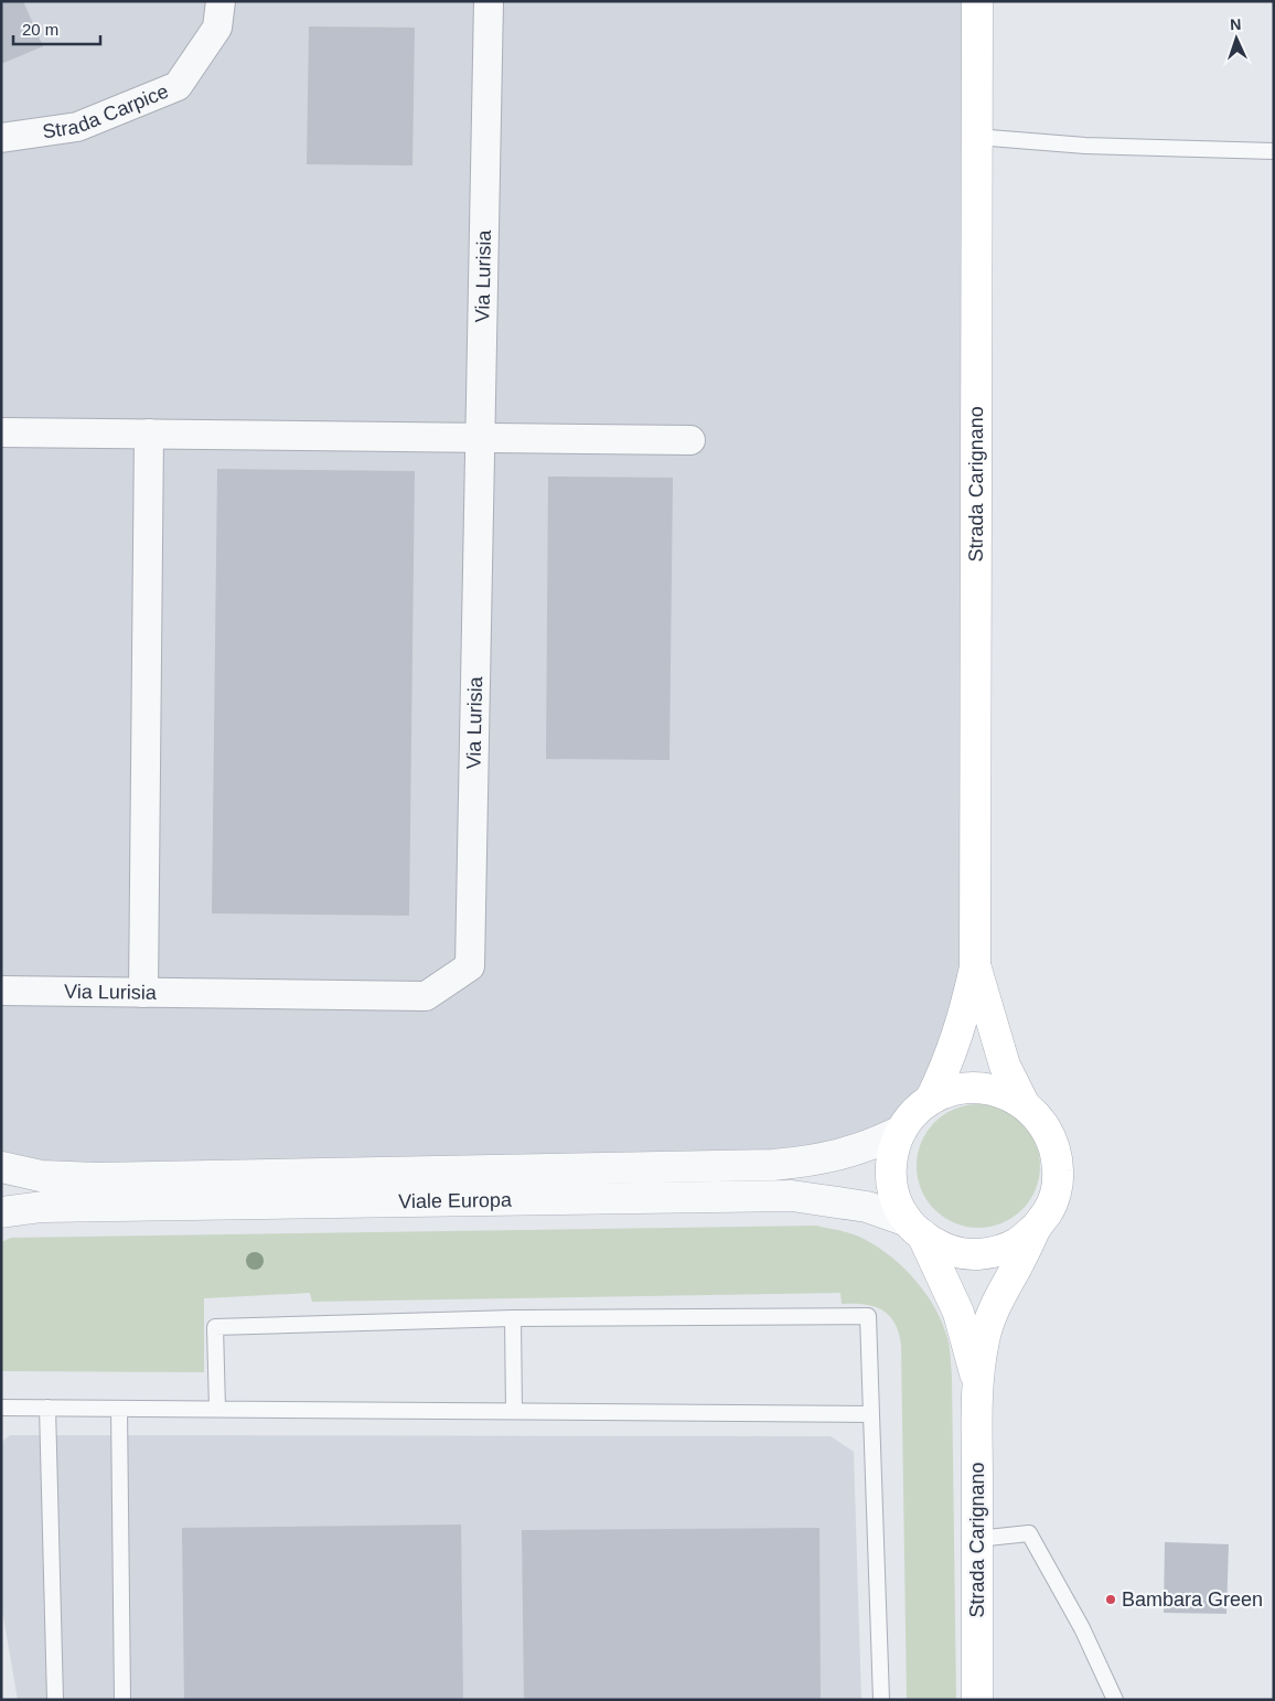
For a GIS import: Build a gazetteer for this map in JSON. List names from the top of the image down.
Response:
{
  "streets": {
    "main road": ["Strada Carignano"],
    "street": ["Strada Carpice", "Via Lurisia", "Viale Europa"]
  },
  "places": ["Bambara Green"],
  "scale_bar": "20 m",
  "north": "top"
}
